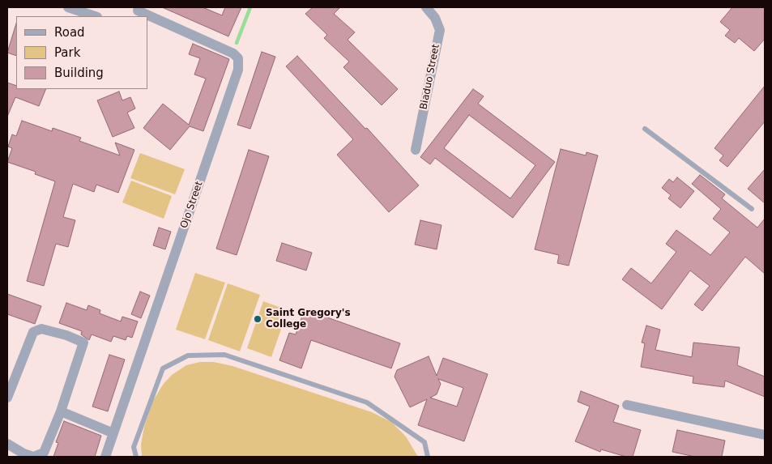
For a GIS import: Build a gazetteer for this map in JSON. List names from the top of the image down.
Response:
{
  "streets": {
    "street": ["Biaduo Street", "Ojo Street"]
  },
  "places": ["Saint Gregory's College"],
  "legend": ["Road", "Park", "Building"]
}
